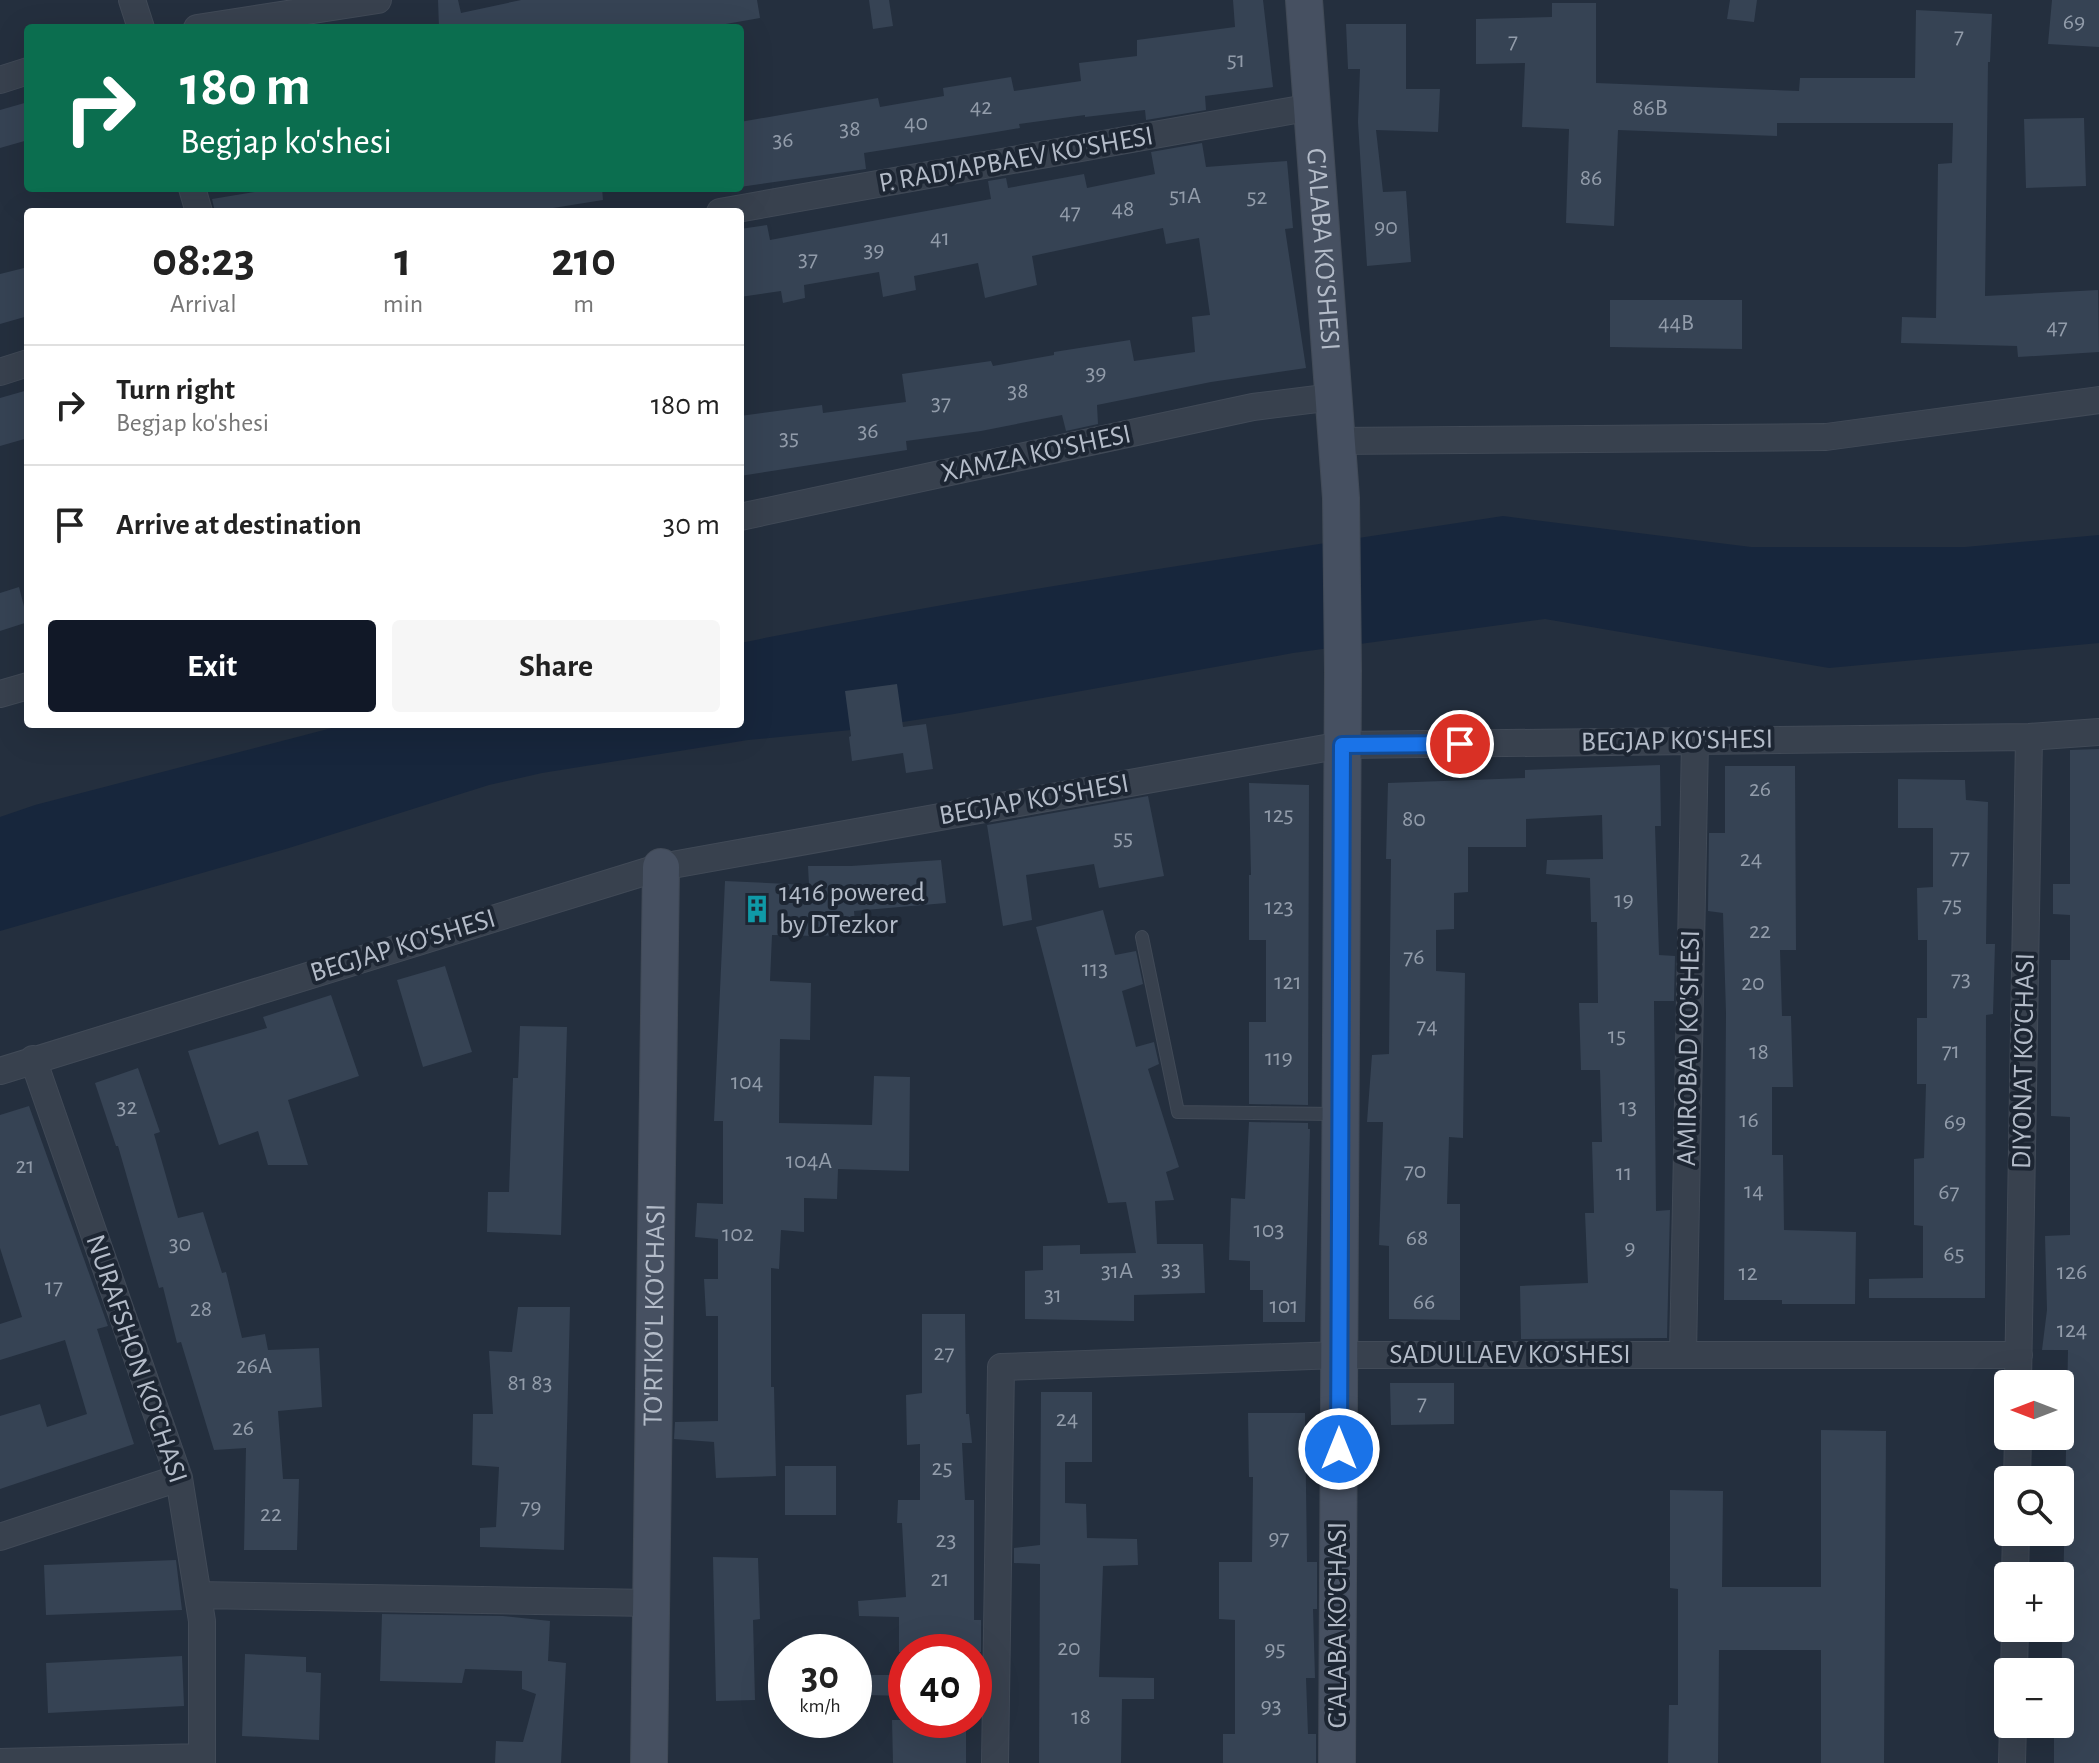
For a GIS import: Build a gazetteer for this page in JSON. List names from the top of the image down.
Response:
{
  "streets": {
    "street": [
      "P. RADJAPBAEV KO'SHESI",
      "G'ALABA KO'SHESI",
      "XAMZA KO'SHESI",
      "BEGJAP KO'SHESI",
      "AMIROBAD KO'SHESI",
      "DIYONAT KO'CHASI",
      "TO'RTKO'L KO'CHASI",
      "SADULLAEV KO'SHESI",
      "NURAFSHON KO'CHASI",
      "G'ALABA KO'CHASI"
    ]
  },
  "crossings": [
    ["P. RADJAPBAEV KO'SHESI", "G'ALABA KO'SHESI"],
    ["G'ALABA KO'SHESI", "XAMZA KO'SHESI"],
    ["G'ALABA KO'SHESI", "G'ALABA KO'CHASI"],
    ["BEGJAP KO'SHESI", "AMIROBAD KO'SHESI"],
    ["BEGJAP KO'SHESI", "DIYONAT KO'CHASI"],
    ["BEGJAP KO'SHESI", "TO'RTKO'L KO'CHASI"],
    ["BEGJAP KO'SHESI", "NURAFSHON KO'CHASI"],
    ["BEGJAP KO'SHESI", "G'ALABA KO'CHASI"],
    ["AMIROBAD KO'SHESI", "SADULLAEV KO'SHESI"],
    ["DIYONAT KO'CHASI", "SADULLAEV KO'SHESI"],
    ["SADULLAEV KO'SHESI", "G'ALABA KO'CHASI"]
  ],
  "places": {
    "building": ["1416 powered by DTezkor"]
  },
  "house_numbers": [
    "69",
    "7",
    "7",
    "51",
    "42",
    "86B",
    "40",
    "38",
    "36",
    "86",
    "51A",
    "52",
    "48",
    "47",
    "90",
    "41",
    "39",
    "37",
    "44B",
    "47",
    "39",
    "38",
    "37",
    "36",
    "35",
    "26",
    "125",
    "80",
    "55",
    "77",
    "24",
    "19",
    "75",
    "123",
    "22",
    "76",
    "113",
    "73",
    "121",
    "20",
    "74",
    "15",
    "71",
    "18",
    "119",
    "104",
    "32",
    "13",
    "16",
    "69",
    "104A",
    "21",
    "70",
    "11",
    "14",
    "67",
    "103",
    "102",
    "68",
    "30",
    "9",
    "65",
    "33",
    "31A",
    "126",
    "12",
    "17",
    "31",
    "66",
    "101",
    "28",
    "124",
    "27",
    "26A",
    "81 83",
    "7",
    "24",
    "26",
    "25",
    "79",
    "22",
    "97",
    "23",
    "21",
    "20",
    "95",
    "93",
    "18"
  ],
  "north": "left",
  "page": {
    "turn": ["180 m", "Begjap ko'shesi"],
    "eta": [
      "08:23",
      "Arrival",
      "1",
      "min",
      "210",
      "m"
    ],
    "list": [
      {
        "name": "Turn right",
        "note": "Begjap ko'shesi",
        "value": "180 m"
      },
      {
        "name": "Arrive at destination",
        "value": "30 m"
      }
    ],
    "buttons": ["Exit", "Share"],
    "map_buttons": ["+", "−"],
    "speed": "30 km/h",
    "limit": "40"
  }
}
